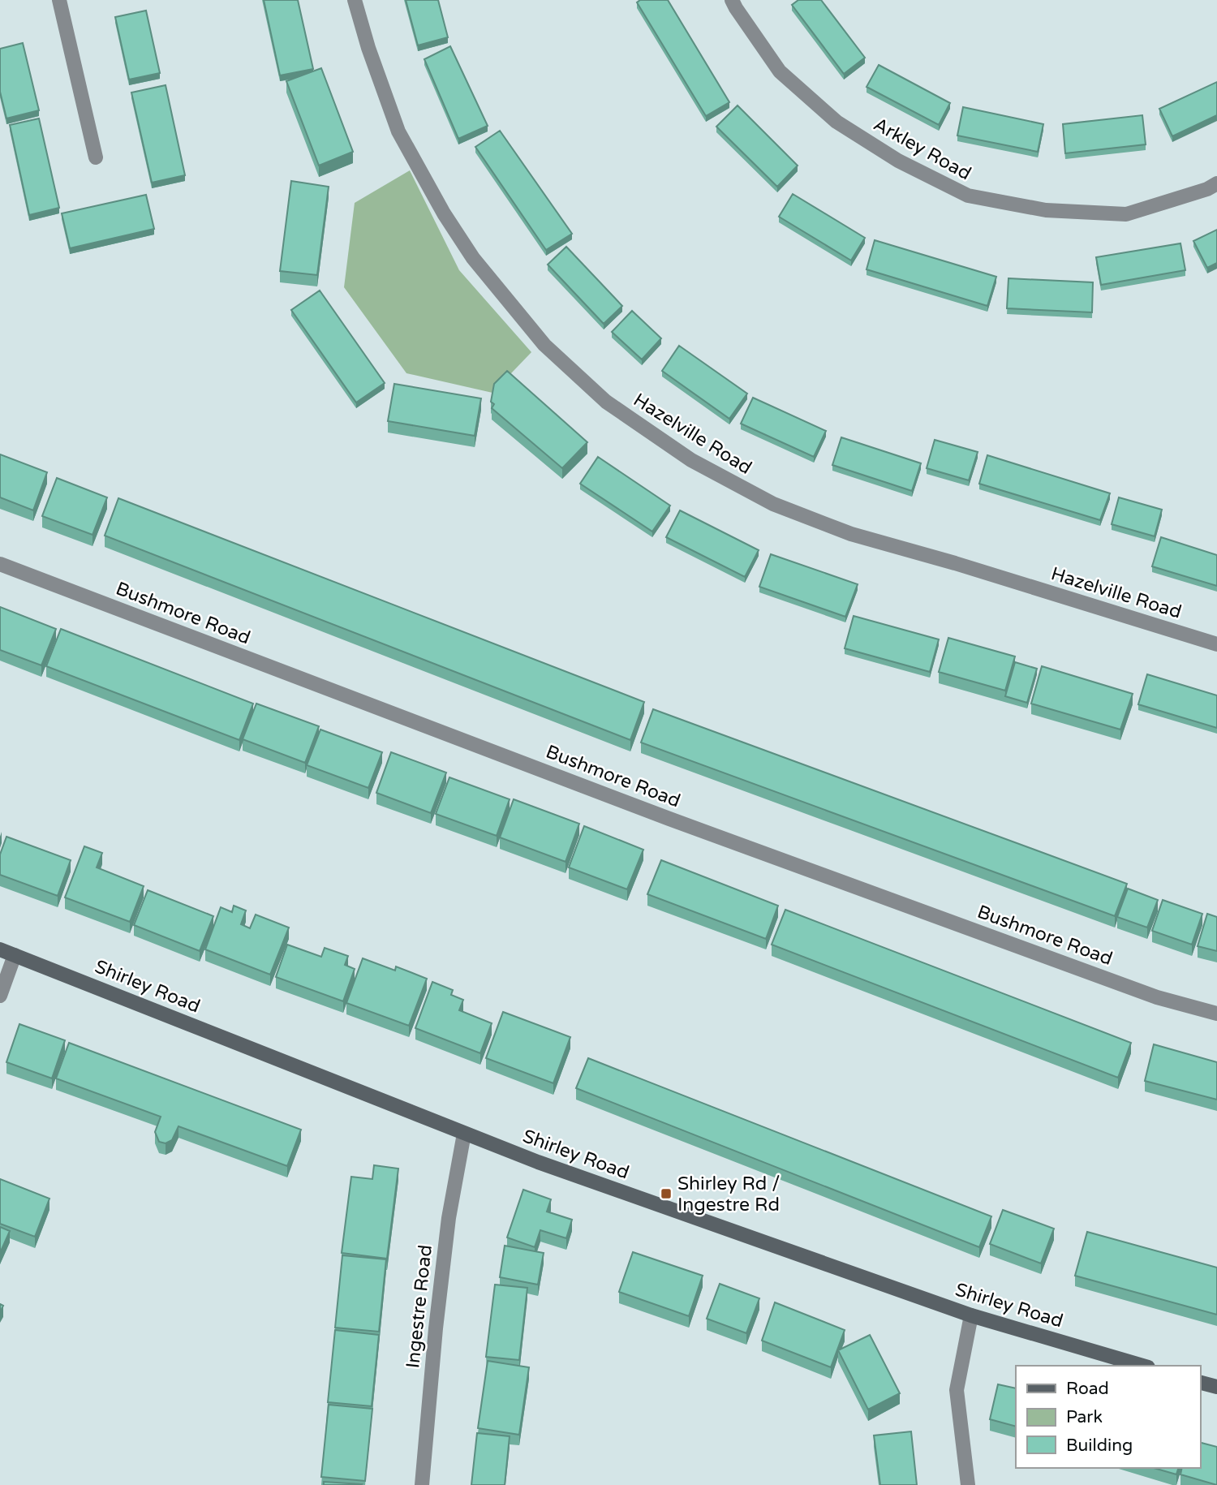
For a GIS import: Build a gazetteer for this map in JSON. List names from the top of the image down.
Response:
{
  "streets": {
    "street": [
      "Arkley Road",
      "Hazelville Road",
      "Bushmore Road",
      "Shirley Road",
      "Ingestre Road"
    ]
  },
  "crossings": [
    ["Shirley Road", "Ingestre Road"]
  ],
  "places": {
    "transit": ["Shirley Rd / Ingestre Rd"]
  },
  "legend": ["Road", "Park", "Building"]
}
